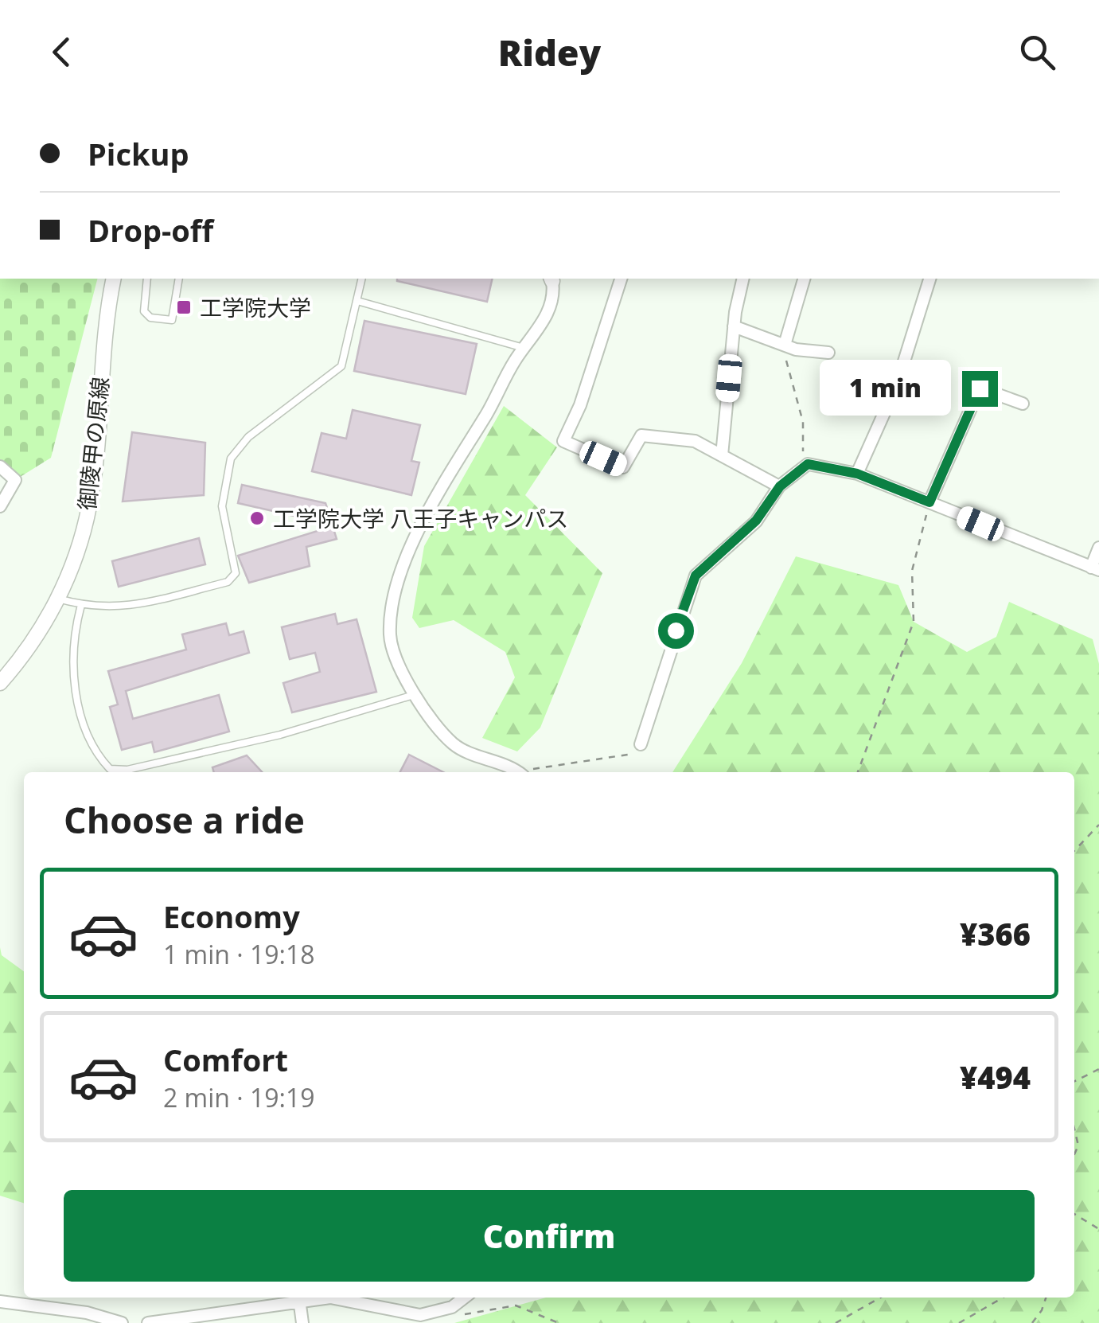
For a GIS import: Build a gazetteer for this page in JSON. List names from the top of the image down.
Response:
{
  "streets": {
    "street": ["御陵甲の原線"]
  },
  "places": {
    "transit": ["工学院大学"],
    "other": ["工学院大学 八王子キャンパス"]
  },
  "page": {
    "header": "Ridey",
    "banner": ["Pickup", "Drop-off"],
    "bubble": "1 min",
    "heading": "Choose a ride",
    "list": [
      {
        "name": "Economy",
        "note": "1 min · 19:18",
        "value": "¥366"
      },
      {
        "name": "Comfort",
        "note": "2 min · 19:19",
        "value": "¥494"
      }
    ],
    "buttons": "Confirm"
  }
}
